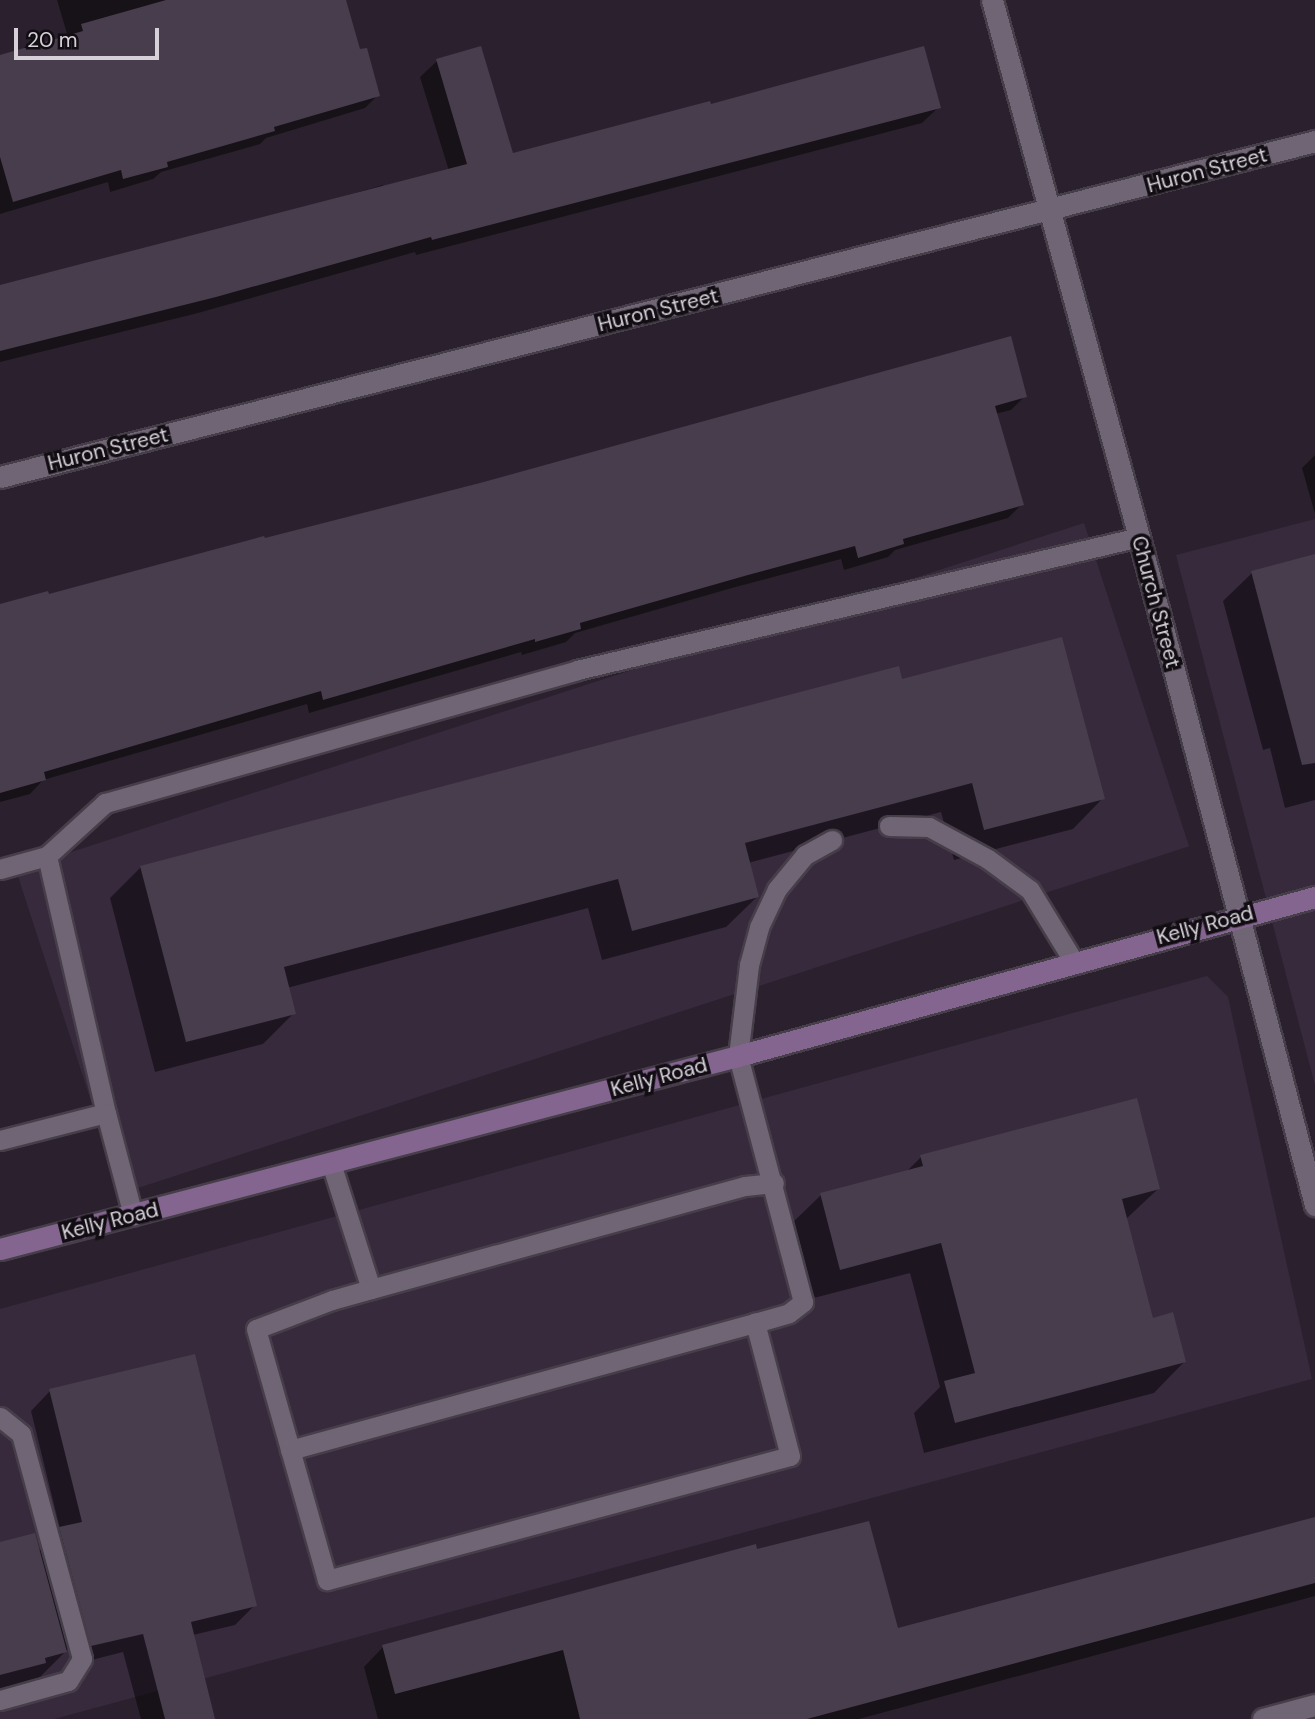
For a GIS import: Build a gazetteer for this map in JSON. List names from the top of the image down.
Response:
{
  "streets": {
    "street": ["Huron Street", "Church Street", "Kelly Road"]
  },
  "crossings": [
    ["Huron Street", "Church Street"],
    ["Church Street", "Kelly Road"]
  ],
  "scale_bar": "20 m"
}
